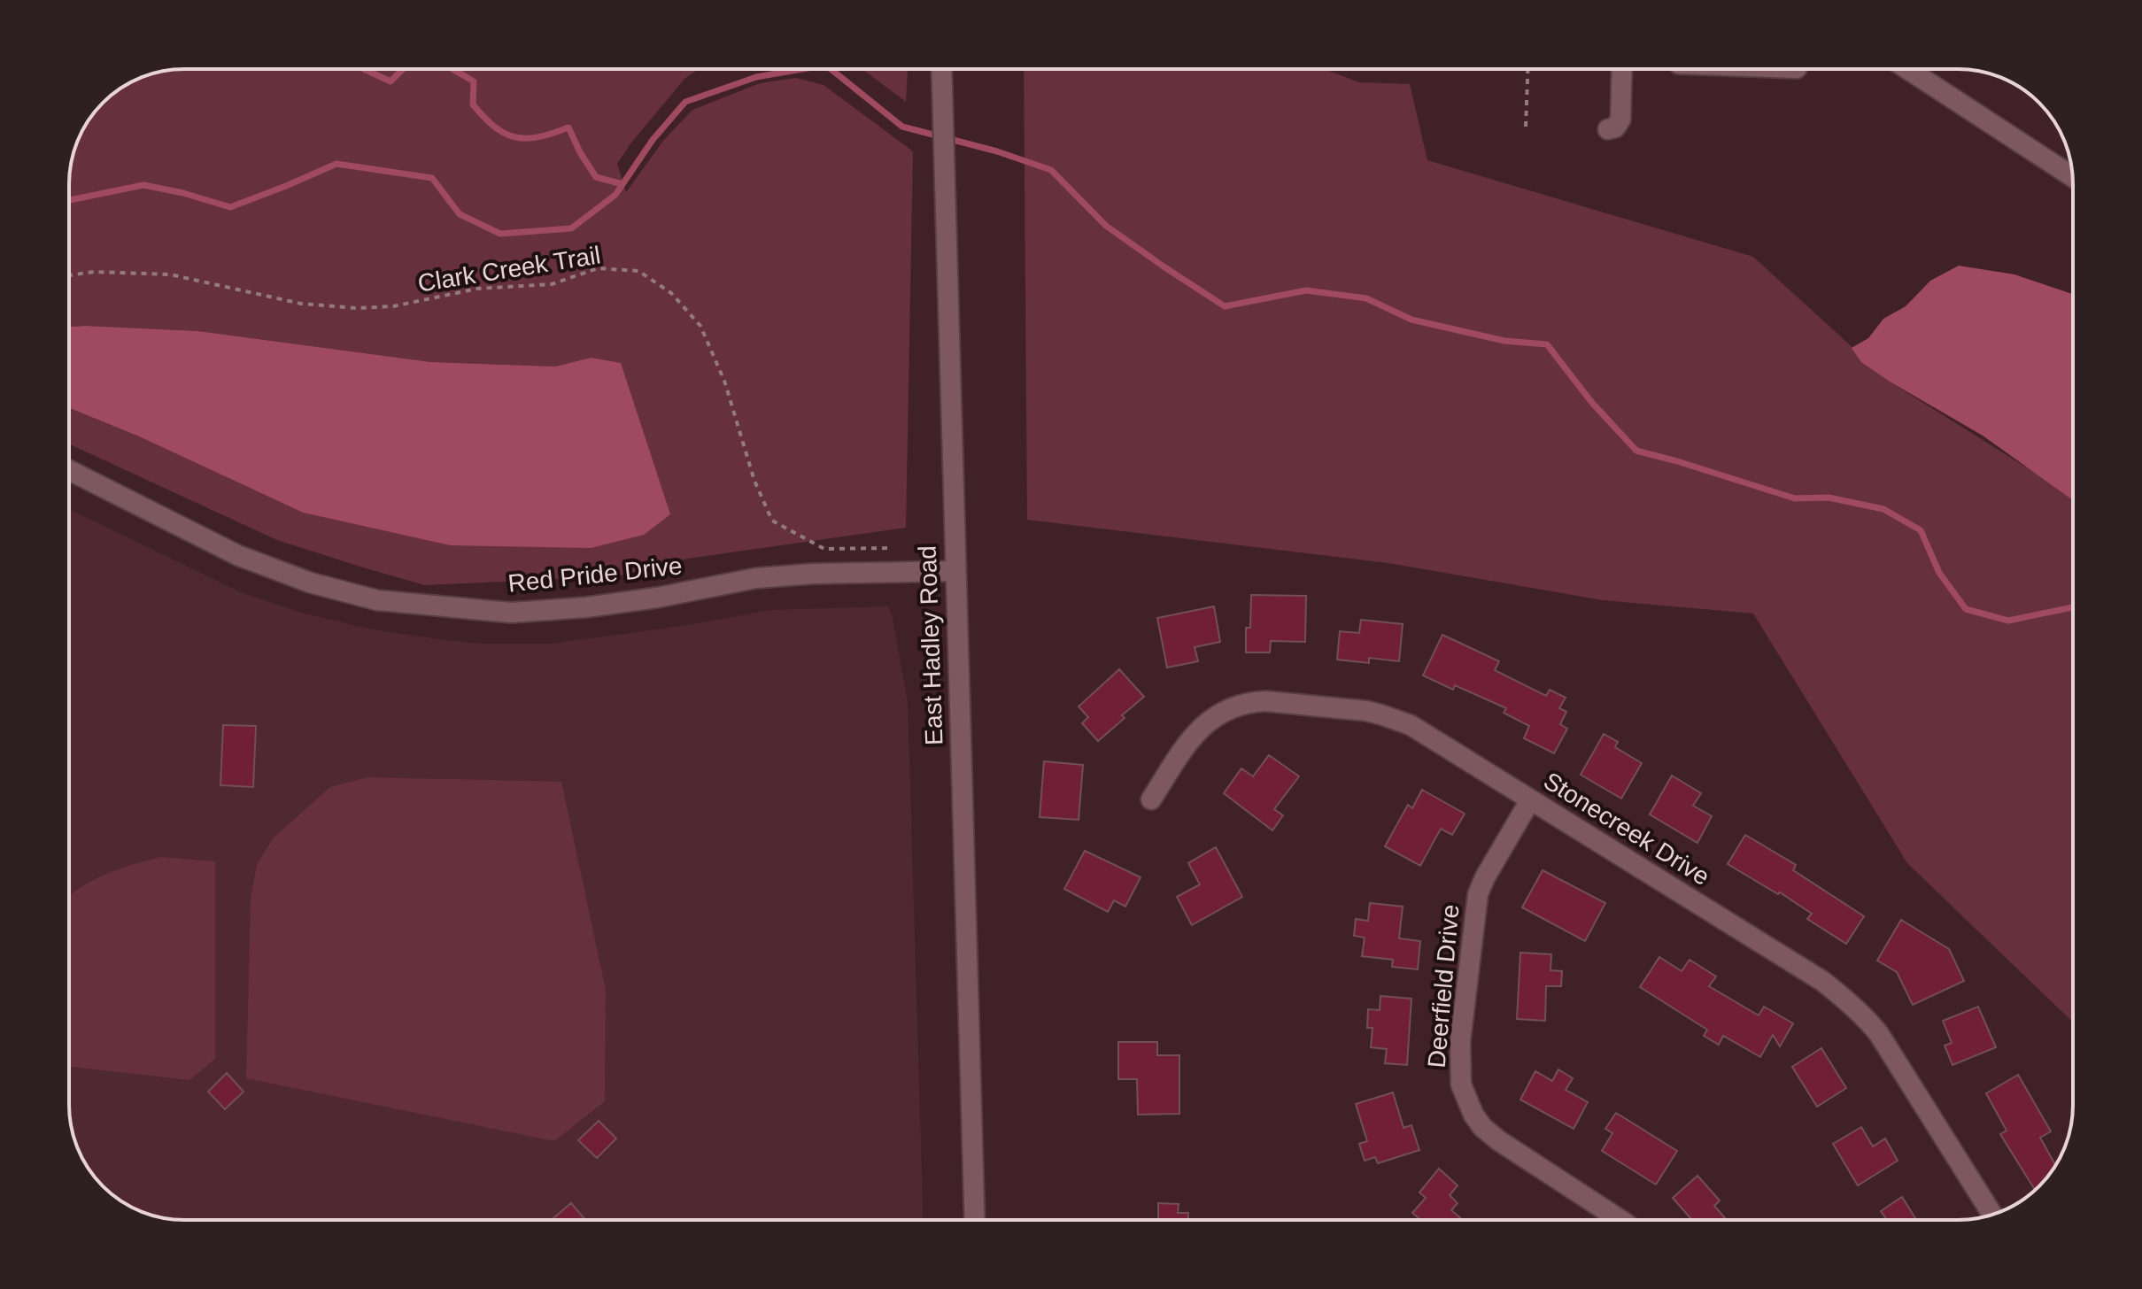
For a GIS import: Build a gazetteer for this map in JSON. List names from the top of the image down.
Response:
{
  "streets": {
    "street": [
      "Red Pride Drive",
      "East Hadley Road",
      "Stonecreek Drive",
      "Deerfield Drive"
    ],
    "path": ["Clark Creek Trail"]
  },
  "crossings": [
    ["Red Pride Drive", "East Hadley Road"],
    ["Stonecreek Drive", "Deerfield Drive"]
  ]
}
